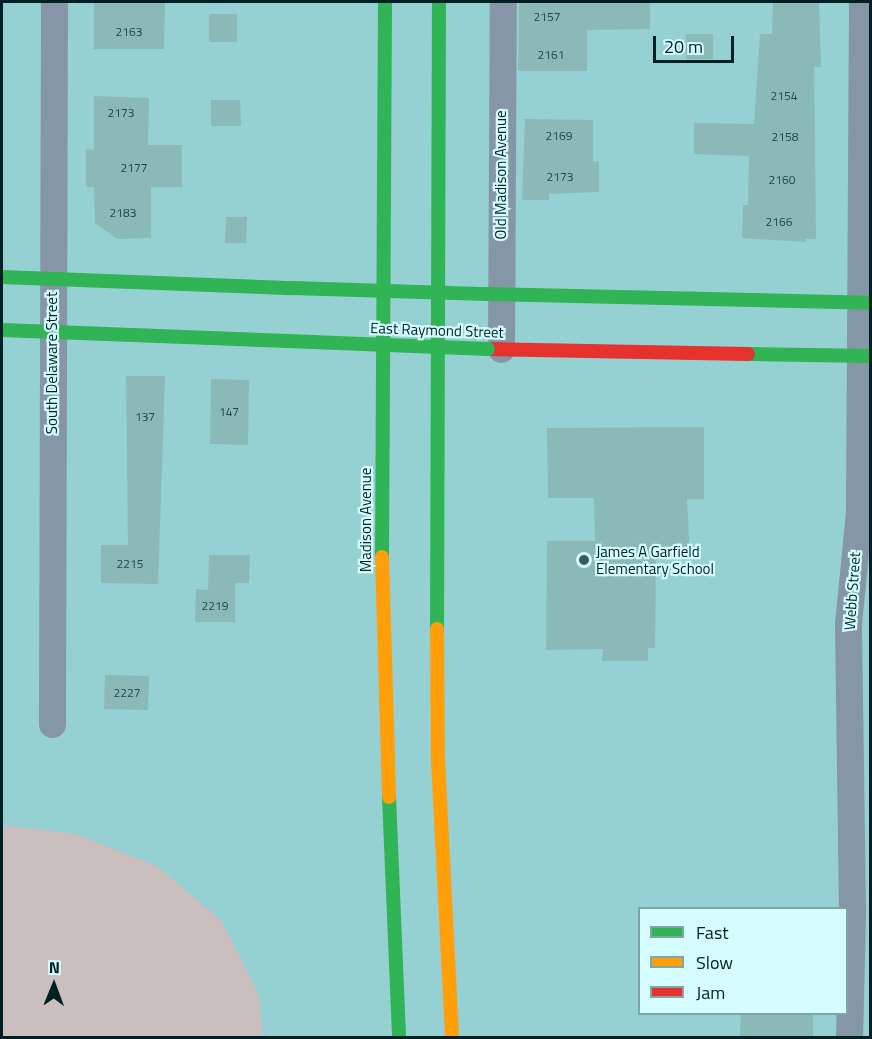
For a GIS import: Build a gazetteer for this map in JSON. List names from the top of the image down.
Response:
{
  "streets": {
    "main road": ["East Raymond Street", "Madison Avenue"],
    "street": ["Old Madison Avenue", "South Delaware Street", "Webb Street"]
  },
  "crossings": [
    ["Old Madison Avenue", "East Raymond Street"],
    ["East Raymond Street", "South Delaware Street"],
    ["East Raymond Street", "Webb Street"]
  ],
  "places": ["James A Garfield Elementary School"],
  "house_numbers": [
    "2157",
    "2163",
    "2161",
    "2154",
    "2173",
    "2169",
    "2158",
    "2177",
    "2173",
    "2160",
    "2183",
    "2166",
    "147",
    "137",
    "2215",
    "2219",
    "2227"
  ],
  "legend": ["Fast", "Slow", "Jam"],
  "scale_bar": "20 m",
  "north": "top"
}
